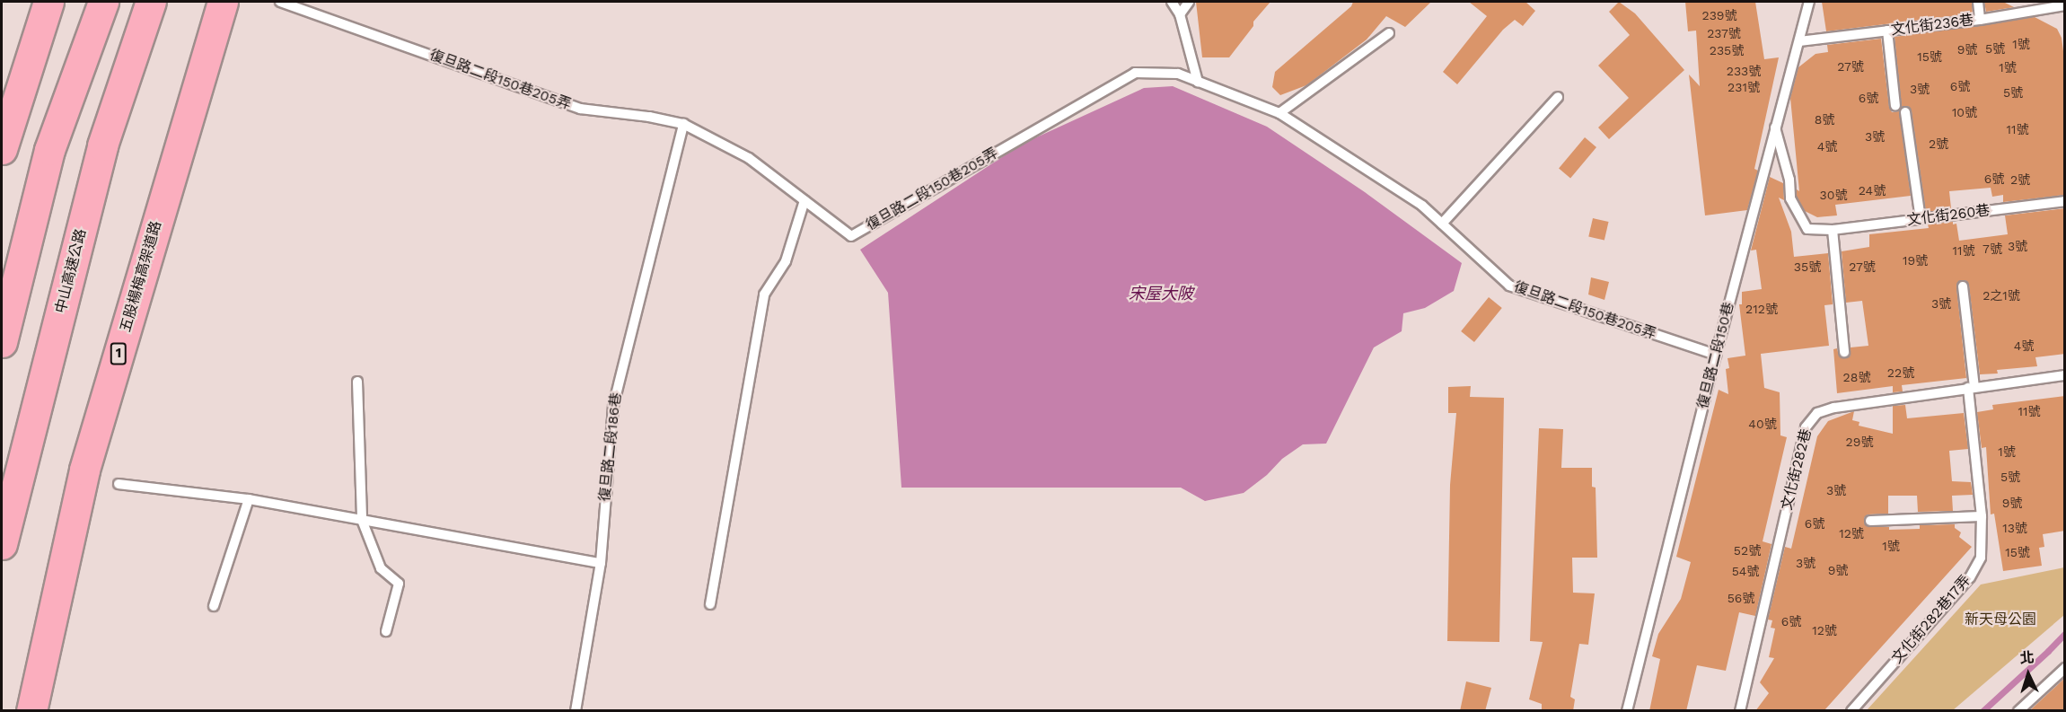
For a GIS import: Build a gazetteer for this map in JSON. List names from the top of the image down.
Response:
{
  "streets": {
    "highway": ["中山高速公路", "五股楊梅高架道路", "1"],
    "lane": [
      "文化街236巷",
      "復旦路二段150巷205弄",
      "文化街260巷",
      "復旦路二段150巷",
      "復旦路二段186巷",
      "文化街282巷",
      "文化街282巷17弄"
    ]
  },
  "crossings": [
    ["文化街236巷", "復旦路二段150巷"],
    ["復旦路二段150巷205弄", "復旦路二段150巷"],
    ["復旦路二段150巷205弄", "復旦路二段186巷"],
    ["文化街260巷", "復旦路二段150巷"],
    ["文化街282巷", "文化街282巷17弄"]
  ],
  "water": ["宋屋大陂"],
  "parks": ["新天母公園"],
  "house_numbers": [
    "239號",
    "237號",
    "1號",
    "5號",
    "9號",
    "235號",
    "15號",
    "27號",
    "1號",
    "233號",
    "6號",
    "231號",
    "3號",
    "5號",
    "6號",
    "10號",
    "8號",
    "11號",
    "3號",
    "2號",
    "4號",
    "6號",
    "2號",
    "24號",
    "30號",
    "3號",
    "7號",
    "11號",
    "19號",
    "35號",
    "27號",
    "2之1號",
    "3號",
    "212號",
    "4號",
    "22號",
    "28號",
    "11號",
    "40號",
    "29號",
    "1號",
    "5號",
    "3號",
    "9號",
    "6號",
    "13號",
    "12號",
    "1號",
    "52號",
    "15號",
    "3號",
    "9號",
    "54號",
    "56號",
    "6號",
    "12號"
  ],
  "north": "top"
}
